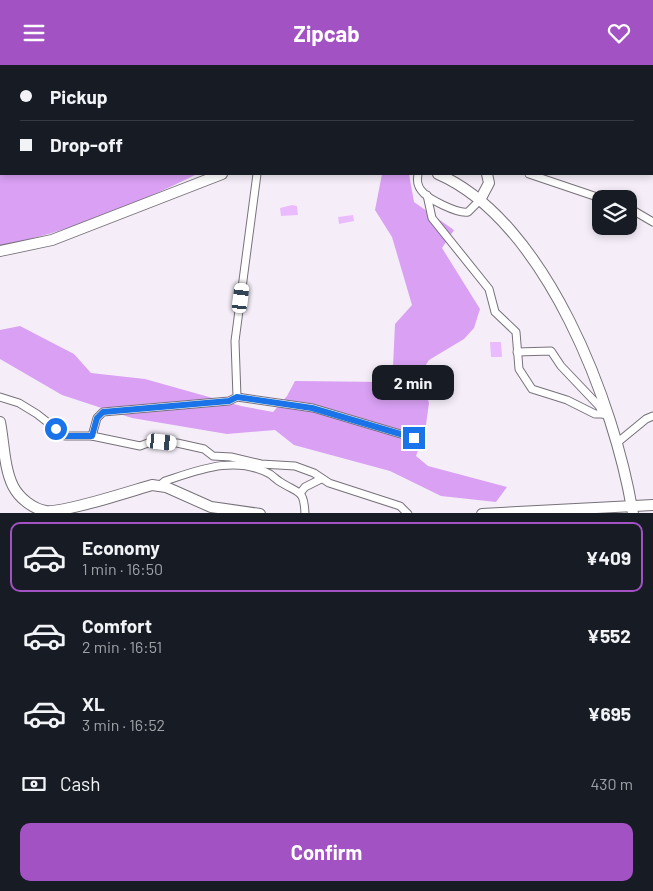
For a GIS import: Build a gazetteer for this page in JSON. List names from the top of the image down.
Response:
{
  "page": {
    "header": "Zipcab",
    "banner": ["Pickup", "Drop-off"],
    "bubble": "2 min",
    "list": [
      {
        "name": "Economy",
        "note": "1 min · 16:50",
        "value": "¥409"
      },
      {
        "name": "Comfort",
        "note": "2 min · 16:51",
        "value": "¥552"
      },
      {
        "name": "XL",
        "note": "3 min · 16:52",
        "value": "¥695"
      }
    ],
    "pay": ["Cash", "430 m"],
    "buttons": "Confirm"
  }
}
